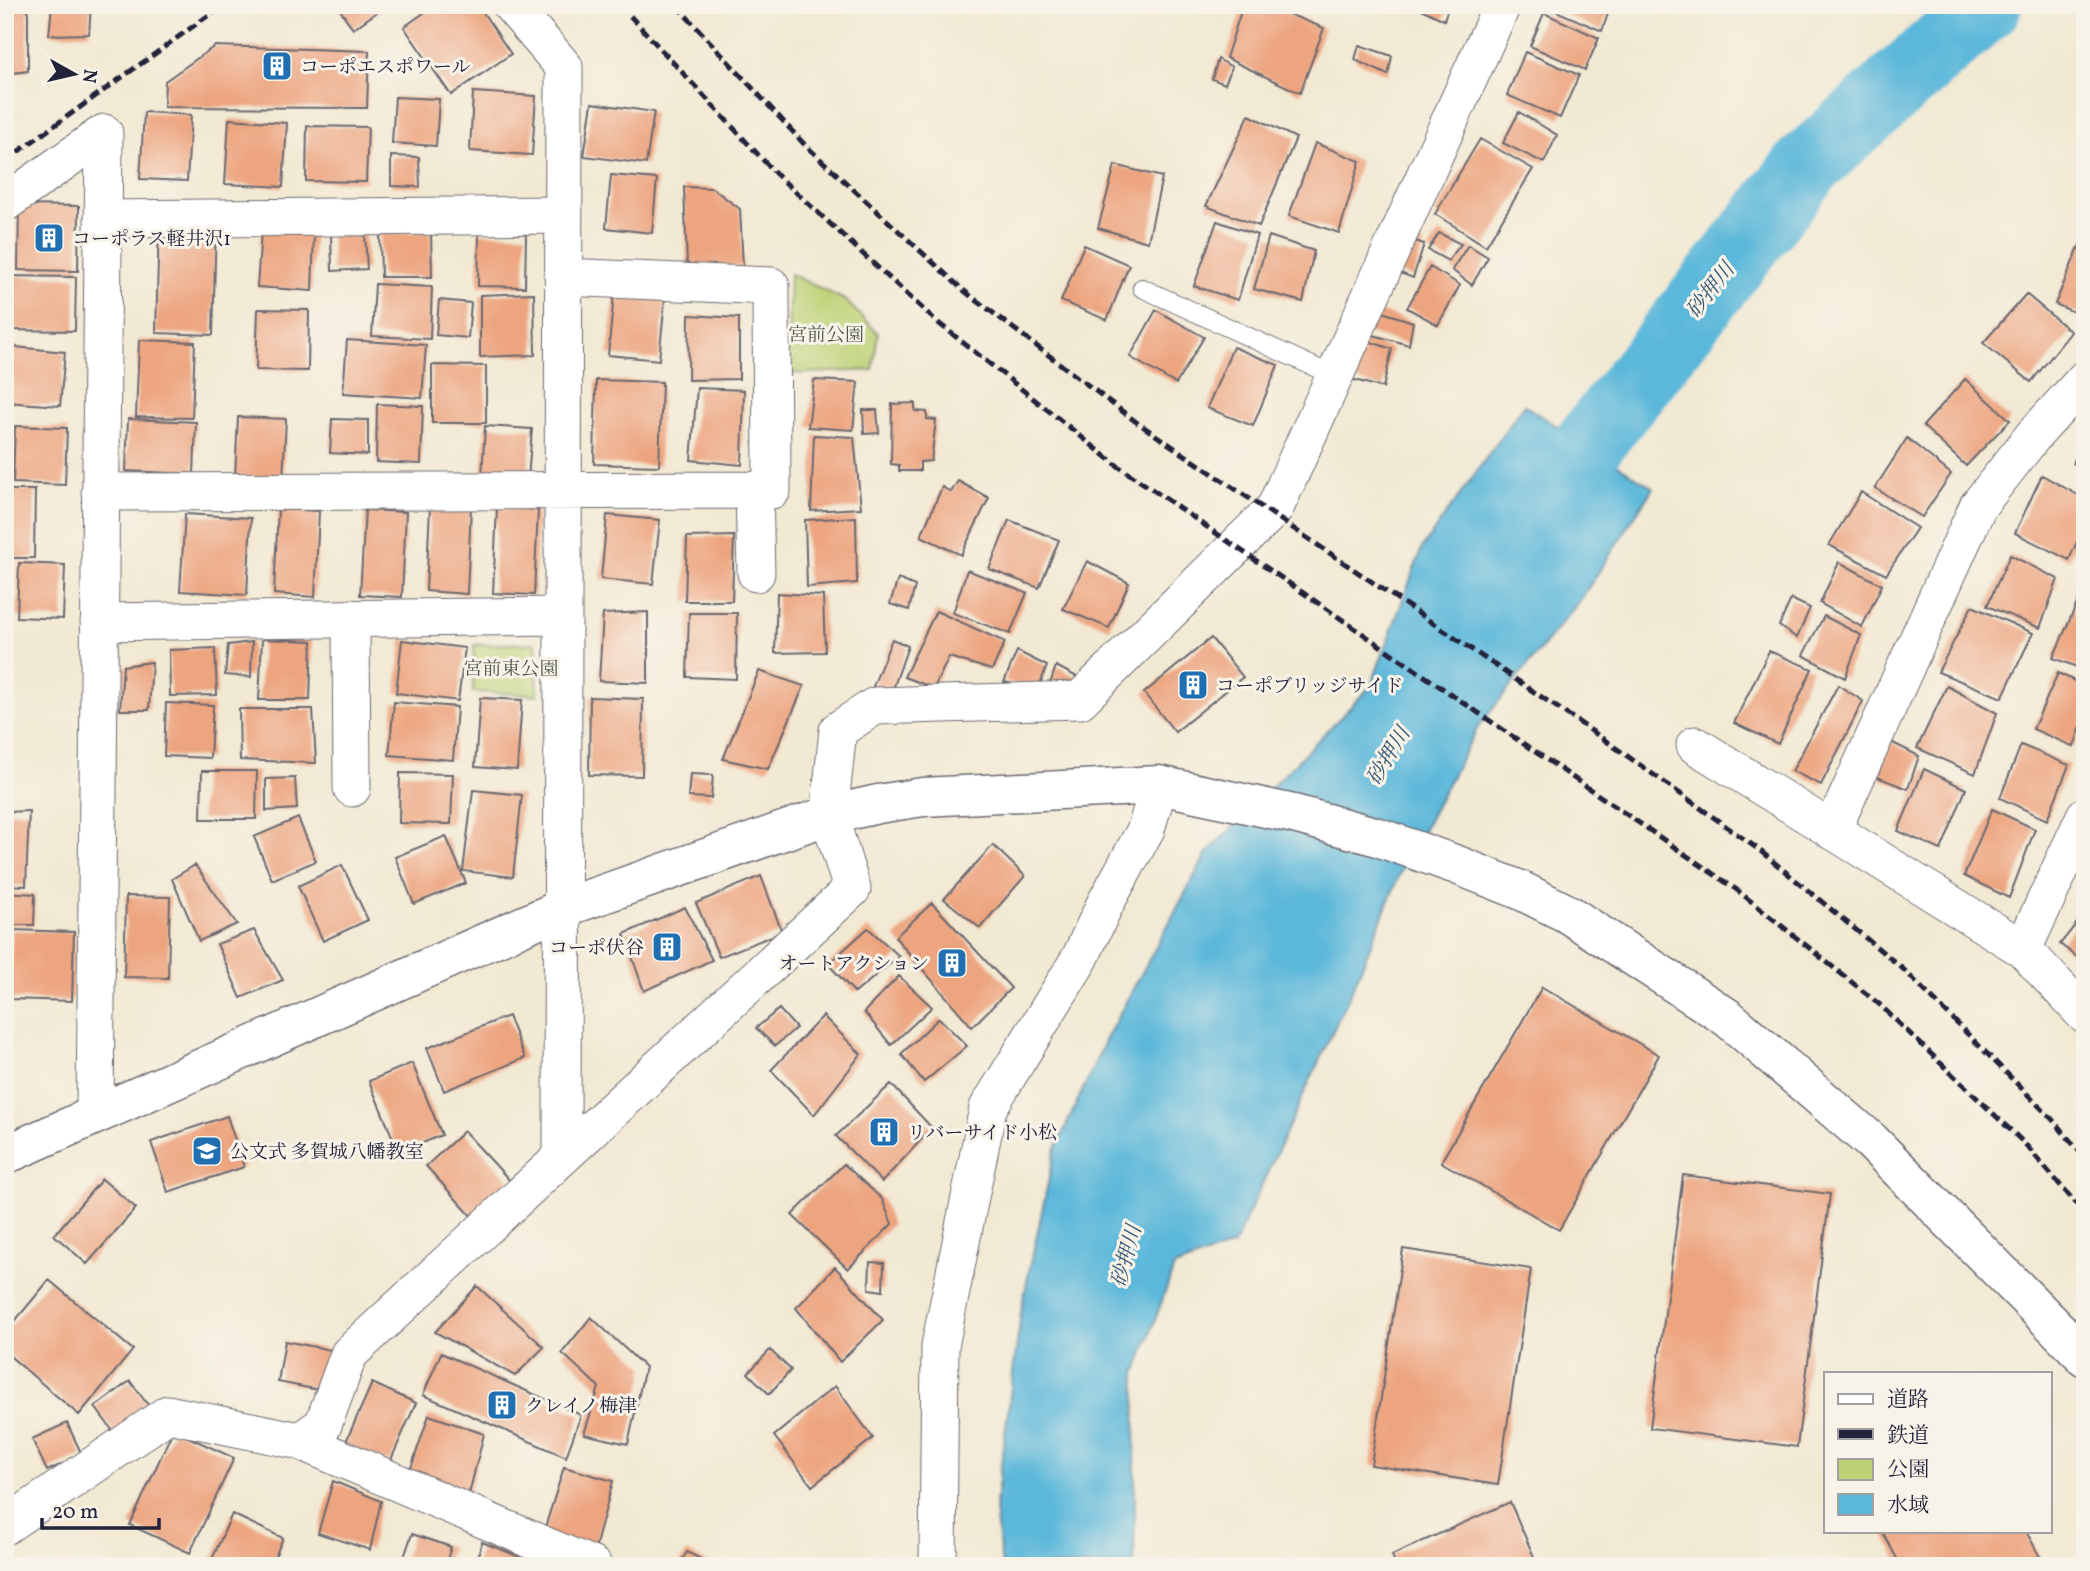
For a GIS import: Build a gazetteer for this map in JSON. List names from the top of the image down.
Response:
{
  "water": ["砂押川"],
  "parks": ["宮前公園", "宮前東公園"],
  "places": {
    "building": [
      "コーポエスポワール",
      "コーポラス軽井沢1",
      "コーポブリッジサイド",
      "コーポ伏谷",
      "オートアクション",
      "リバーサイド小松",
      "クレイノ梅津"
    ],
    "school or university": ["公文式 多賀城八幡教室"]
  },
  "legend": [
    "道路",
    "鉄道",
    "公園",
    "水域"
  ],
  "scale_bar": "20 m",
  "north": "right"
}
